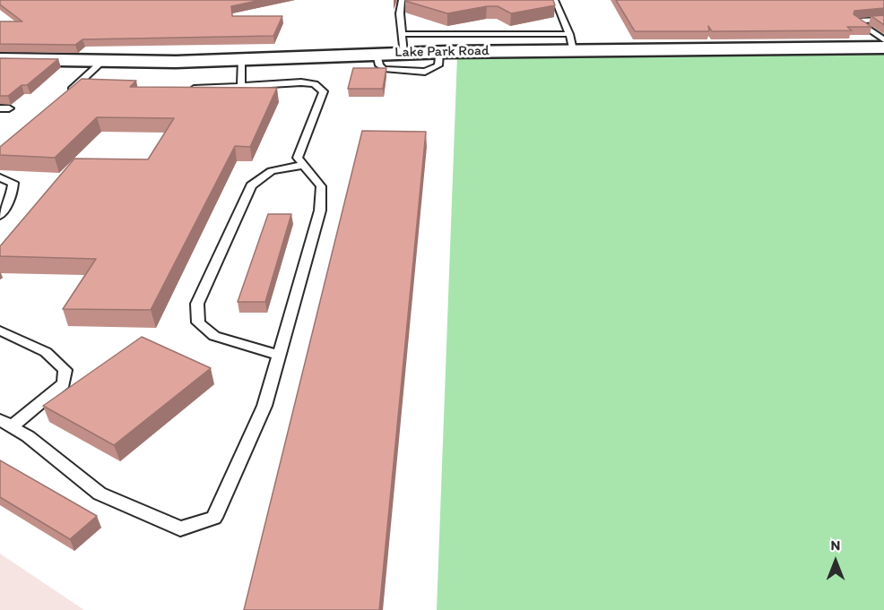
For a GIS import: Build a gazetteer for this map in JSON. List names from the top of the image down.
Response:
{
  "streets": {
    "main road": ["Lake Park Road"]
  },
  "north": "top"
}
